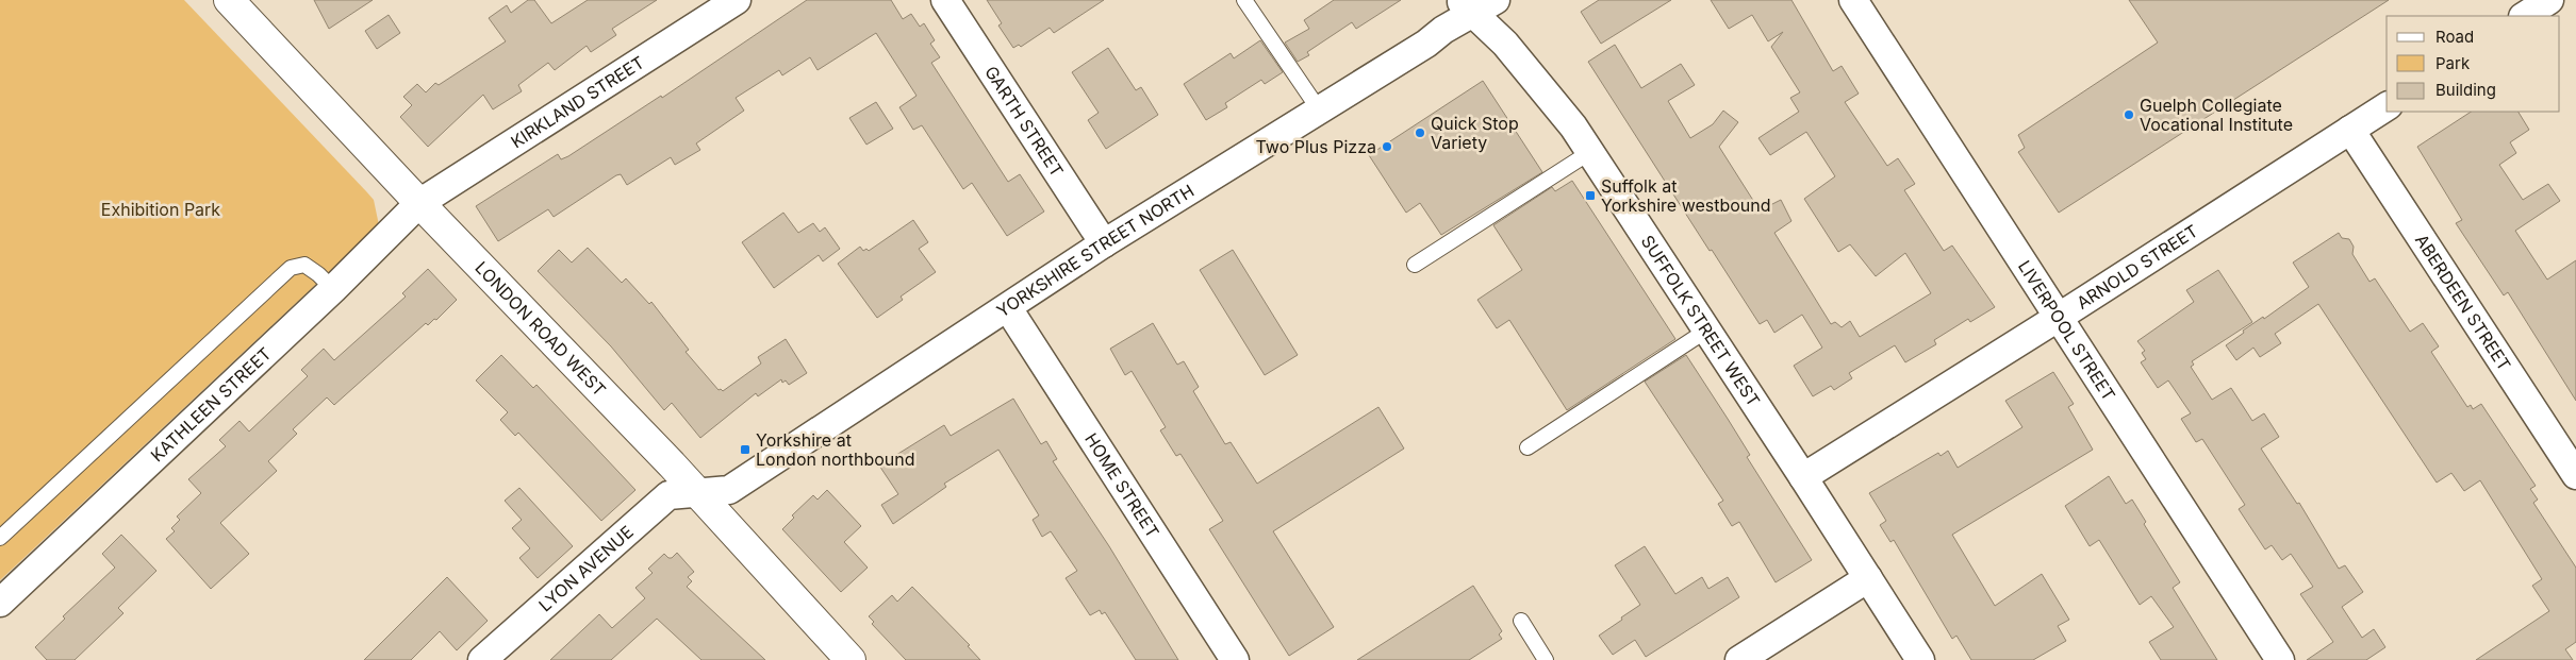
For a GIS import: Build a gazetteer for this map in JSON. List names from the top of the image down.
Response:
{
  "streets": {
    "street": [
      "KIRKLAND STREET",
      "GARTH STREET",
      "YORKSHIRE STREET NORTH",
      "ARNOLD STREET",
      "ABERDEEN STREET",
      "SUFFOLK STREET WEST",
      "LONDON ROAD WEST",
      "LIVERPOOL STREET",
      "KATHLEEN STREET",
      "HOME STREET",
      "LYON AVENUE"
    ]
  },
  "crossings": [
    ["KIRKLAND STREET", "LONDON ROAD WEST"],
    ["KIRKLAND STREET", "KATHLEEN STREET"],
    ["GARTH STREET", "YORKSHIRE STREET NORTH"],
    ["YORKSHIRE STREET NORTH", "SUFFOLK STREET WEST"],
    ["YORKSHIRE STREET NORTH", "LONDON ROAD WEST"],
    ["YORKSHIRE STREET NORTH", "HOME STREET"],
    ["YORKSHIRE STREET NORTH", "LYON AVENUE"],
    ["ARNOLD STREET", "ABERDEEN STREET"],
    ["ARNOLD STREET", "SUFFOLK STREET WEST"],
    ["ARNOLD STREET", "LIVERPOOL STREET"],
    ["LONDON ROAD WEST", "KATHLEEN STREET"],
    ["LONDON ROAD WEST", "LYON AVENUE"]
  ],
  "parks": ["Exhibition Park"],
  "places": {
    "other": ["Guelph Collegiate Vocational Institute", "Quick Stop Variety", "Two Plus Pizza"],
    "transit": ["Suffolk at Yorkshire westbound", "Yorkshire at London northbound"]
  },
  "legend": ["Road", "Park", "Building"]
}
